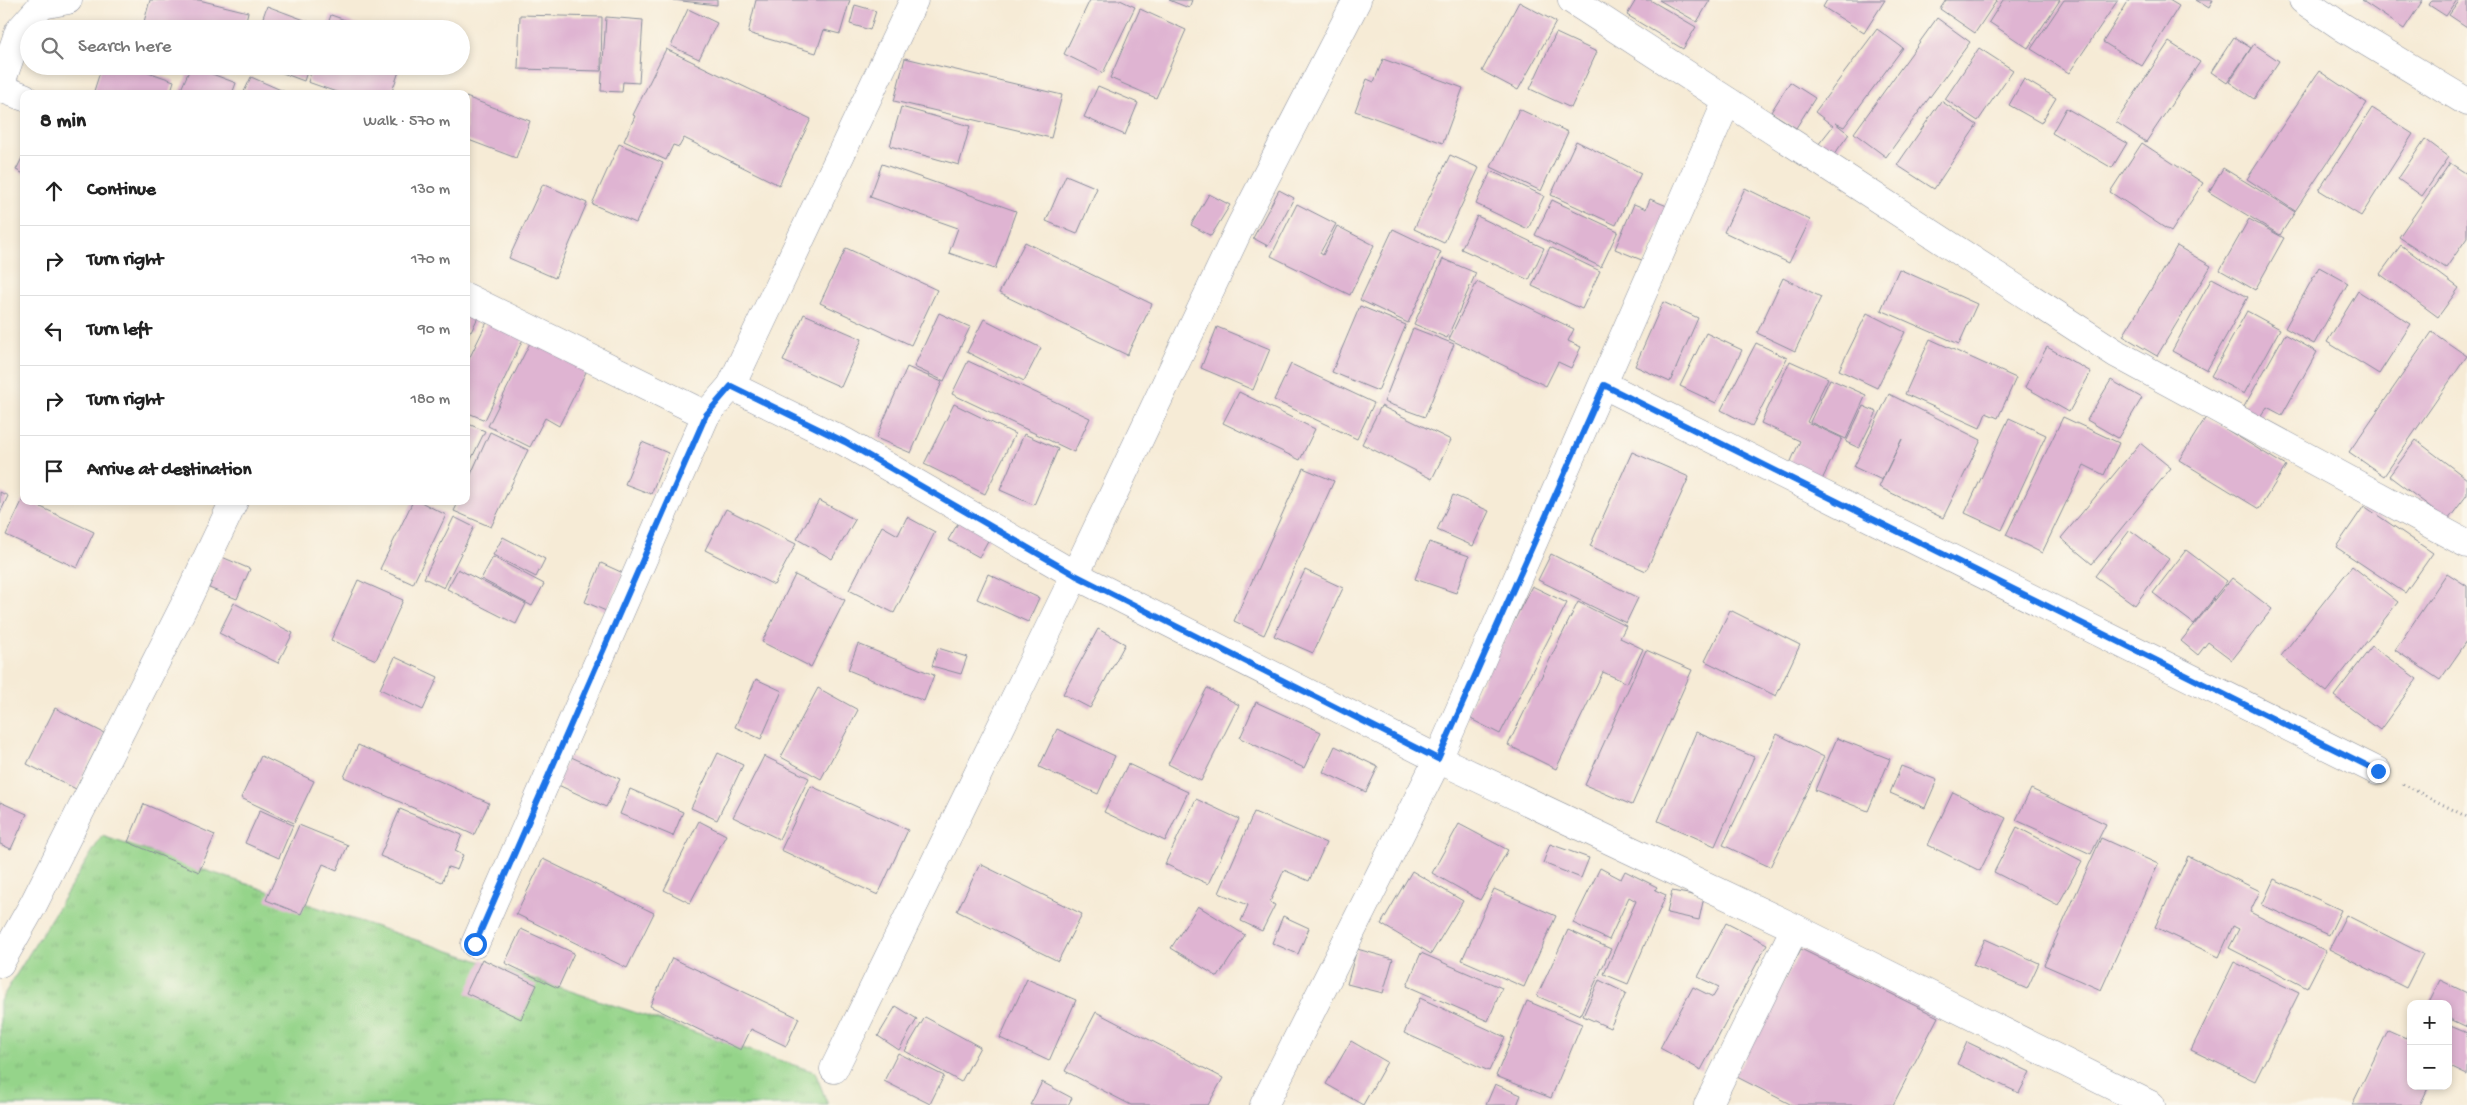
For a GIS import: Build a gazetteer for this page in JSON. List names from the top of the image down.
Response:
{
  "page": {
    "search": "Search here",
    "heading": ["8 min", "Walk · 570 m"],
    "list": [
      ["Continue", "130 m"],
      ["Turn right", "170 m"],
      ["Turn left", "90 m"],
      ["Turn right", "180 m"],
      "Arrive at destination"
    ],
    "map_buttons": ["+", "−"]
  }
}
